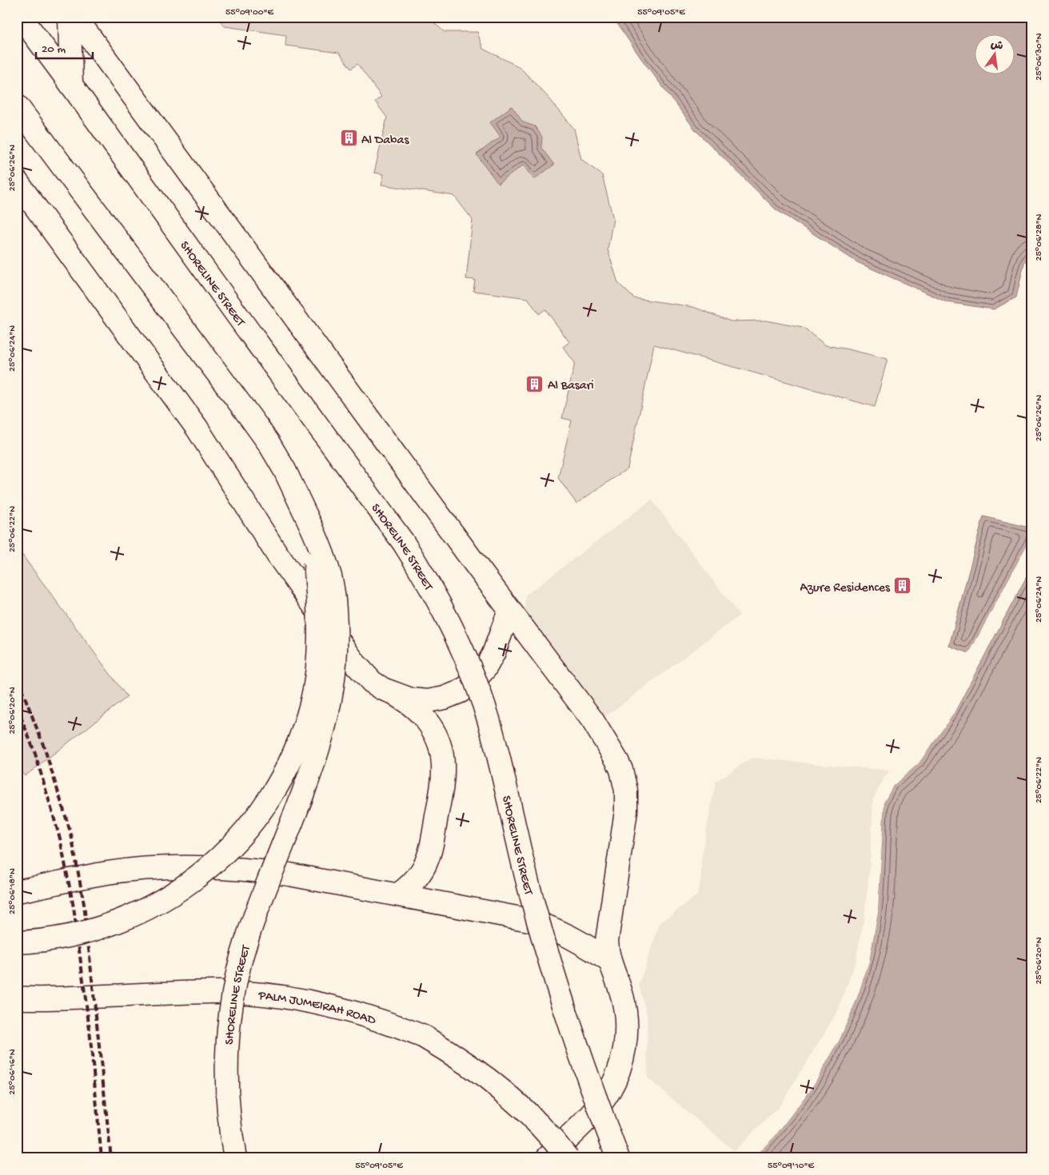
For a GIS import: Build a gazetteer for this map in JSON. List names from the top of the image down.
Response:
{
  "streets": {
    "main road": ["SHORELINE STREET", "PALM JUMEIRAH ROAD"]
  },
  "places": {
    "building": ["Al Dabas", "Al Basari", "Azure Residences"]
  },
  "scale_bar": "20 m",
  "north": "top",
  "coordinates": [
    "55°09'00\"E",
    "55°09'05\"E",
    "25°06'30\"N",
    "25°06'26\"N",
    "25°06'28\"N",
    "25°06'24\"N",
    "25°06'22\"N",
    "25°06'20\"N",
    "25°06'18\"N",
    "25°06'16\"N",
    "55°09'10\"E"
  ]
}
